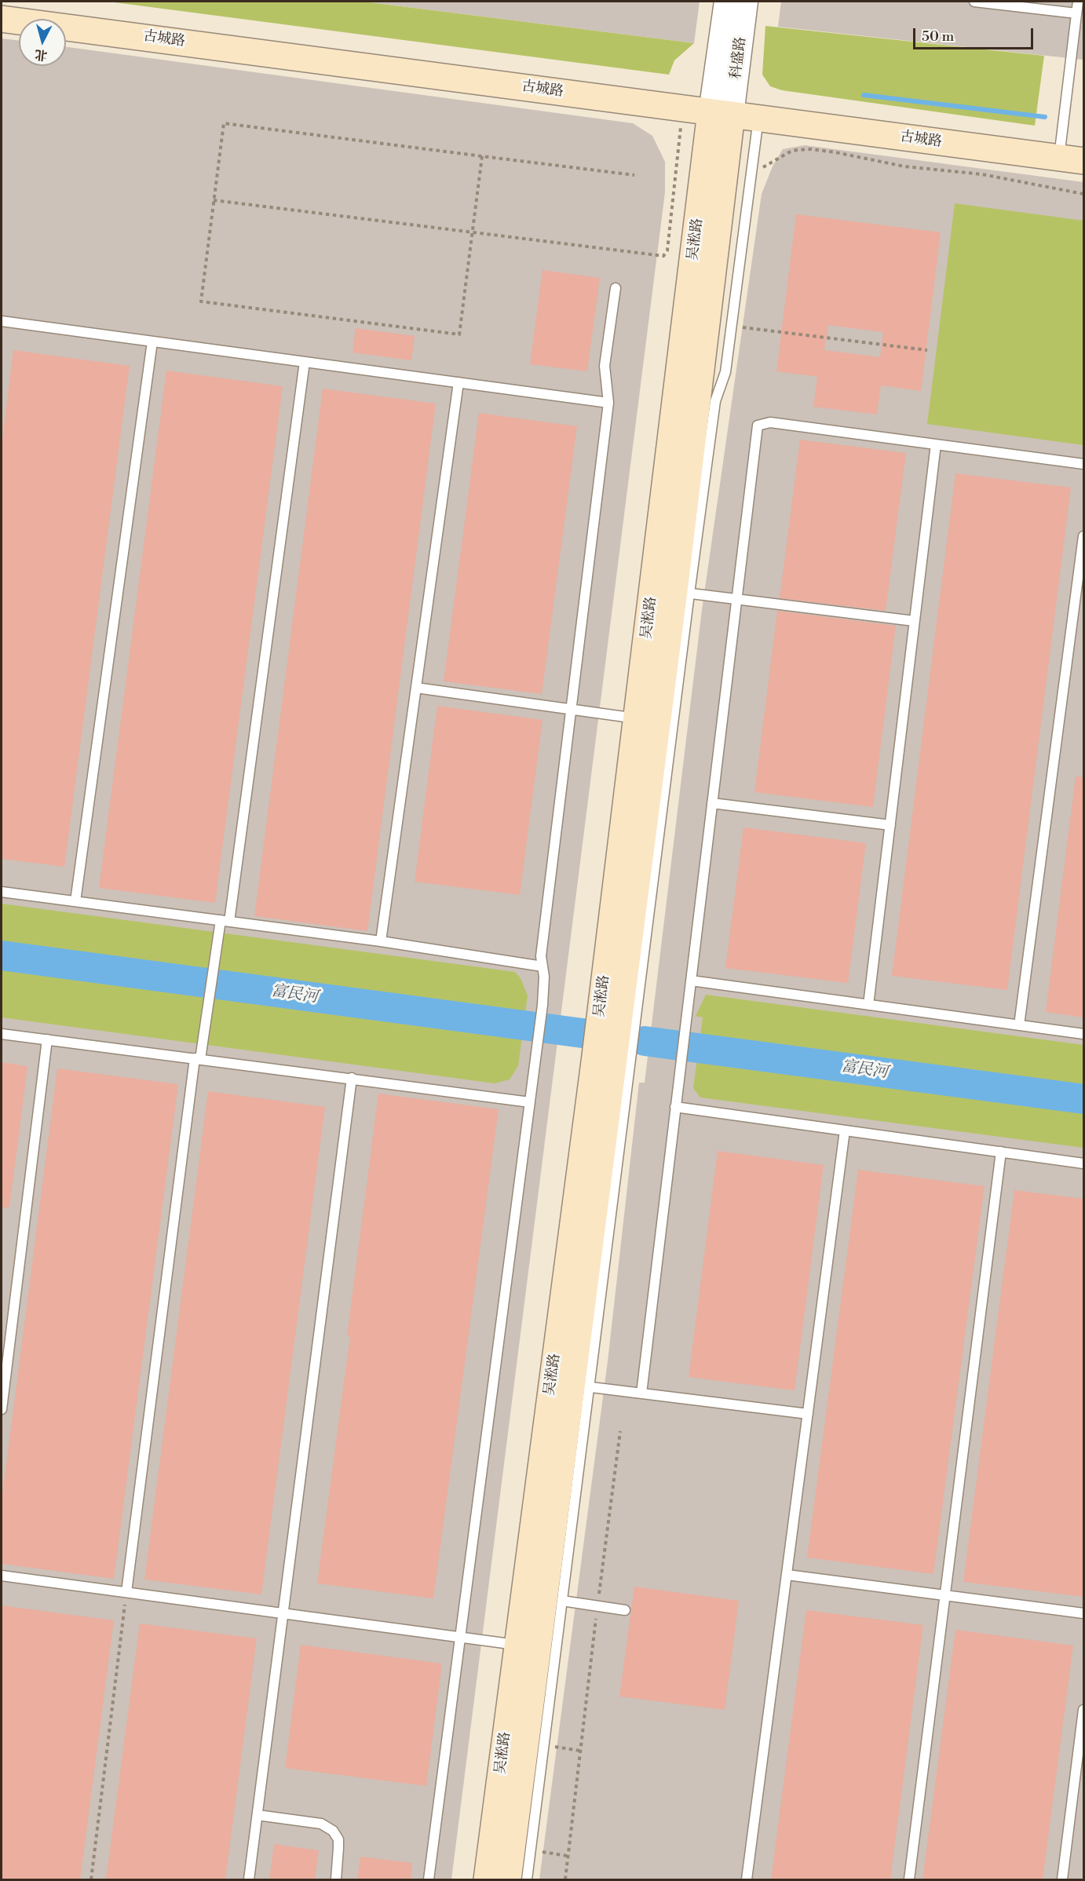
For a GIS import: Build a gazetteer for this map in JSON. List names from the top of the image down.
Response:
{
  "streets": {
    "main road": ["古城路", "吴淞路"],
    "street": ["科盛路"]
  },
  "crossings": [
    ["古城路", "科盛路"],
    ["古城路", "吴淞路"],
    ["科盛路", "吴淞路"]
  ],
  "water": ["富民河"],
  "scale_bar": "50 m",
  "north": "bottom"
}
